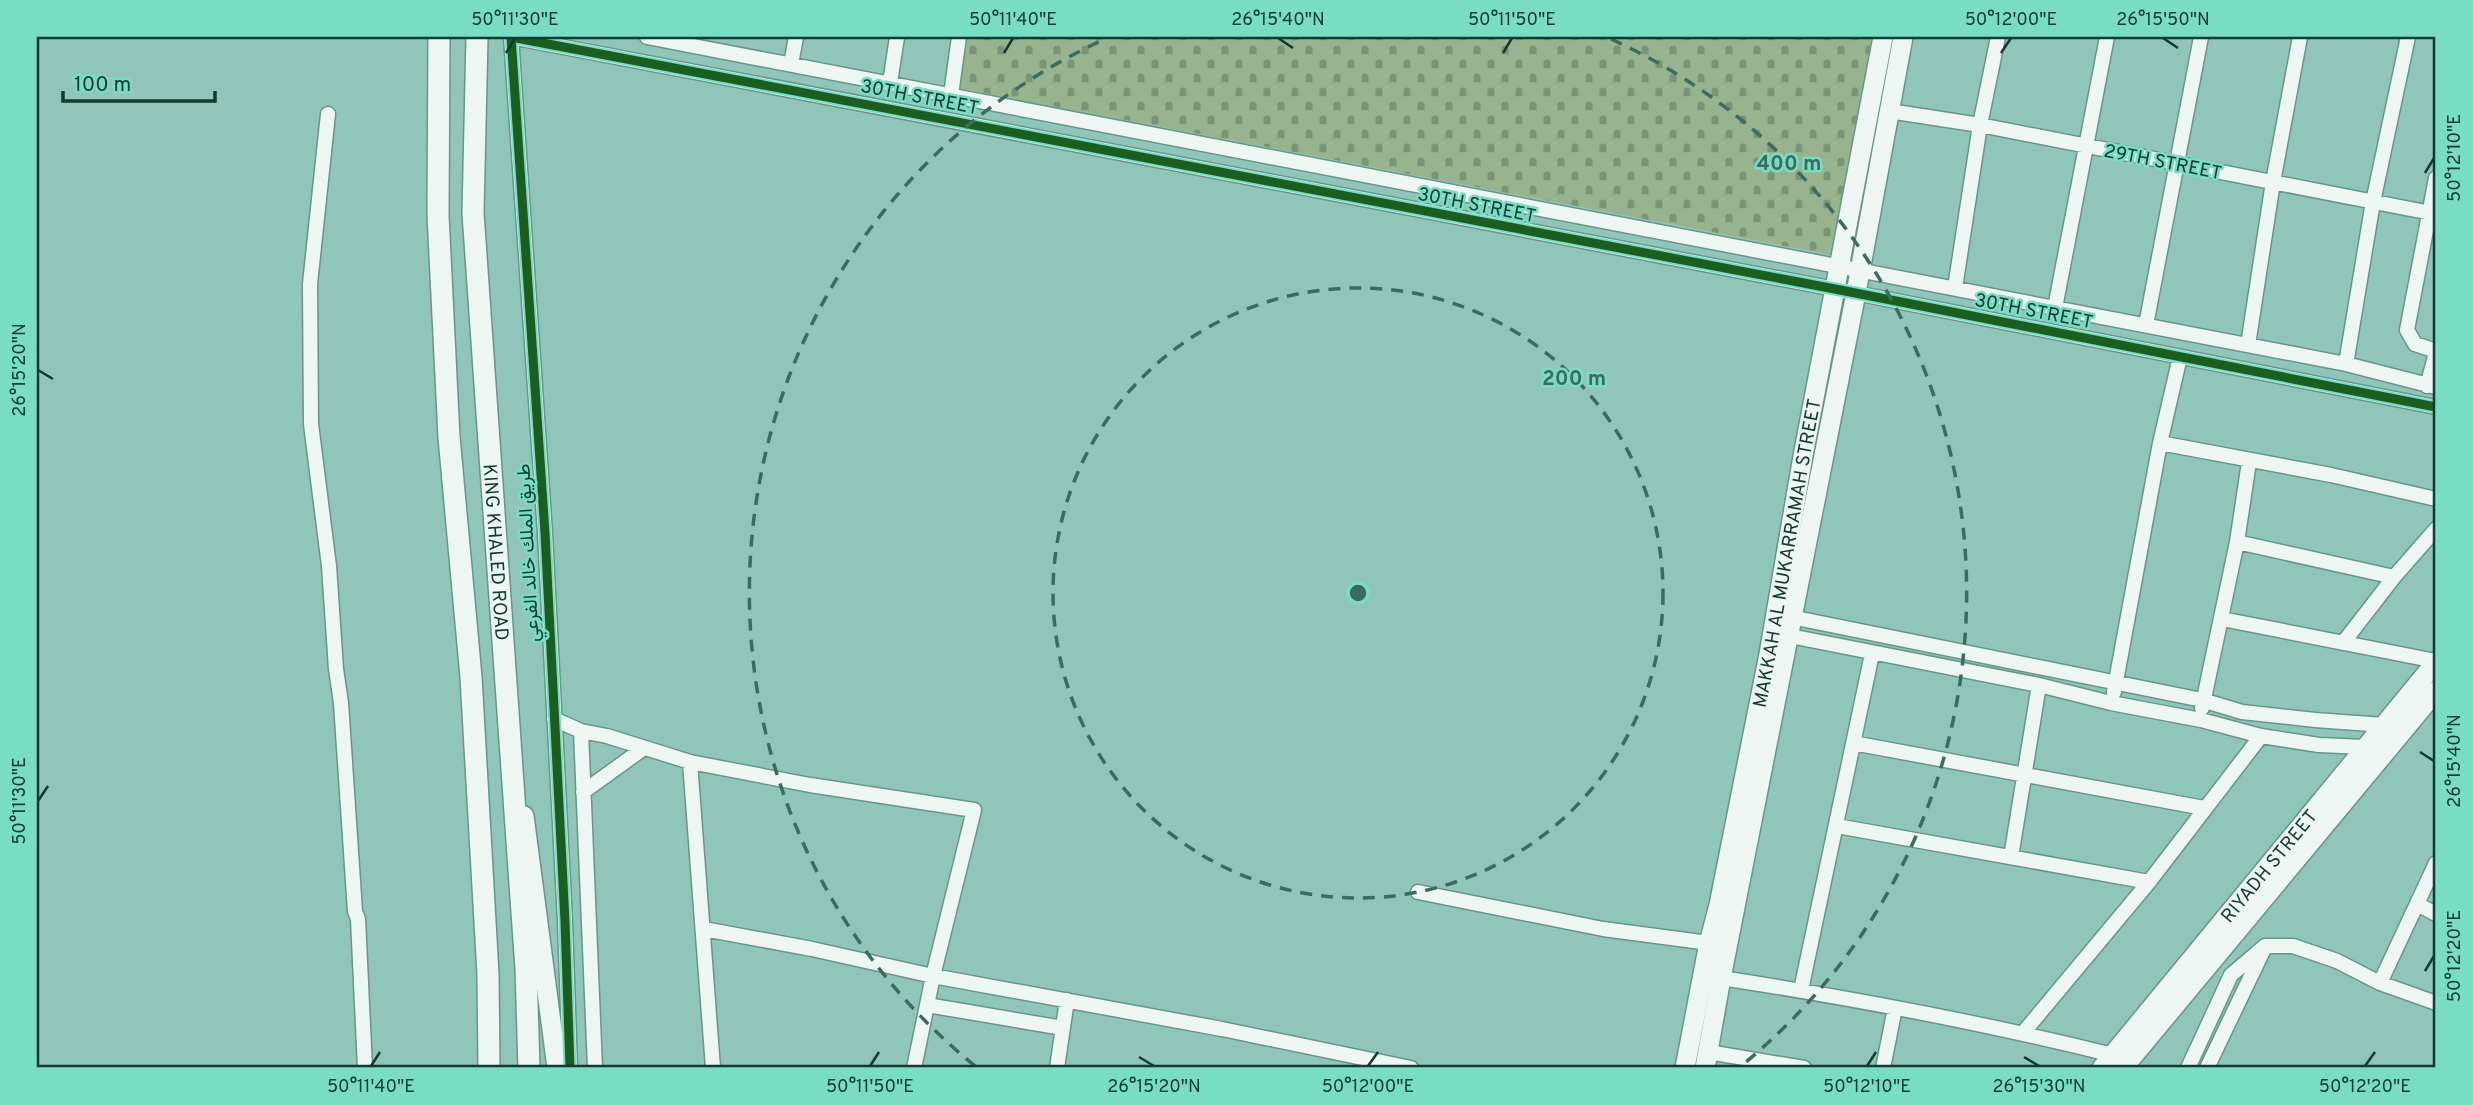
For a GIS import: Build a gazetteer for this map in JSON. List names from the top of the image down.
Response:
{
  "streets": {
    "highway": ["KING KHALED ROAD"],
    "main road": ["MAKKAH AL MUKARRAMAH STREET", "RIYADH STREET"],
    "street": ["30TH STREET", "29TH STREET", "طريق الملك خالد الفرعي"]
  },
  "crossings": [
    ["30TH STREET", "طريق الملك خالد الفرعي"],
    ["30TH STREET", "MAKKAH AL MUKARRAMAH STREET"],
    ["29TH STREET", "MAKKAH AL MUKARRAMAH STREET"]
  ],
  "scale_bar": "100 m",
  "coordinates": [
    "50°11'30\"E",
    "50°11'40\"E",
    "26°15'40\"N",
    "50°11'50\"E",
    "50°12'00\"E",
    "26°15'50\"N",
    "50°12'10\"E",
    "26°15'20\"N",
    "50°12'20\"E",
    "26°15'30\"N"
  ],
  "rings": ["400 m", "200 m"]
}
